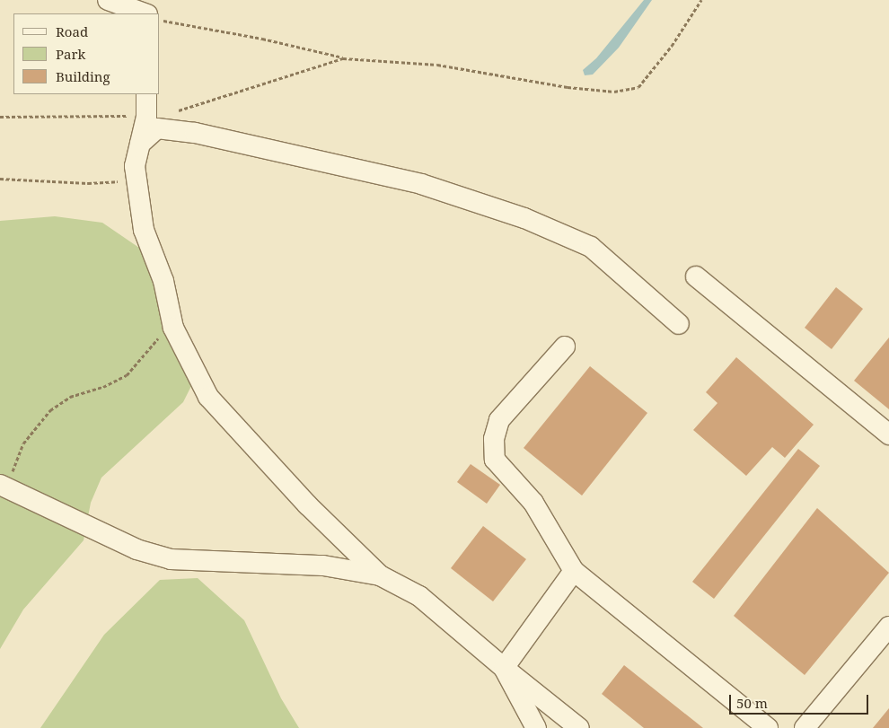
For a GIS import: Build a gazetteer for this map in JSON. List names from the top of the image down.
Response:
{
  "legend": ["Road", "Park", "Building"],
  "scale_bar": "50 m"
}
